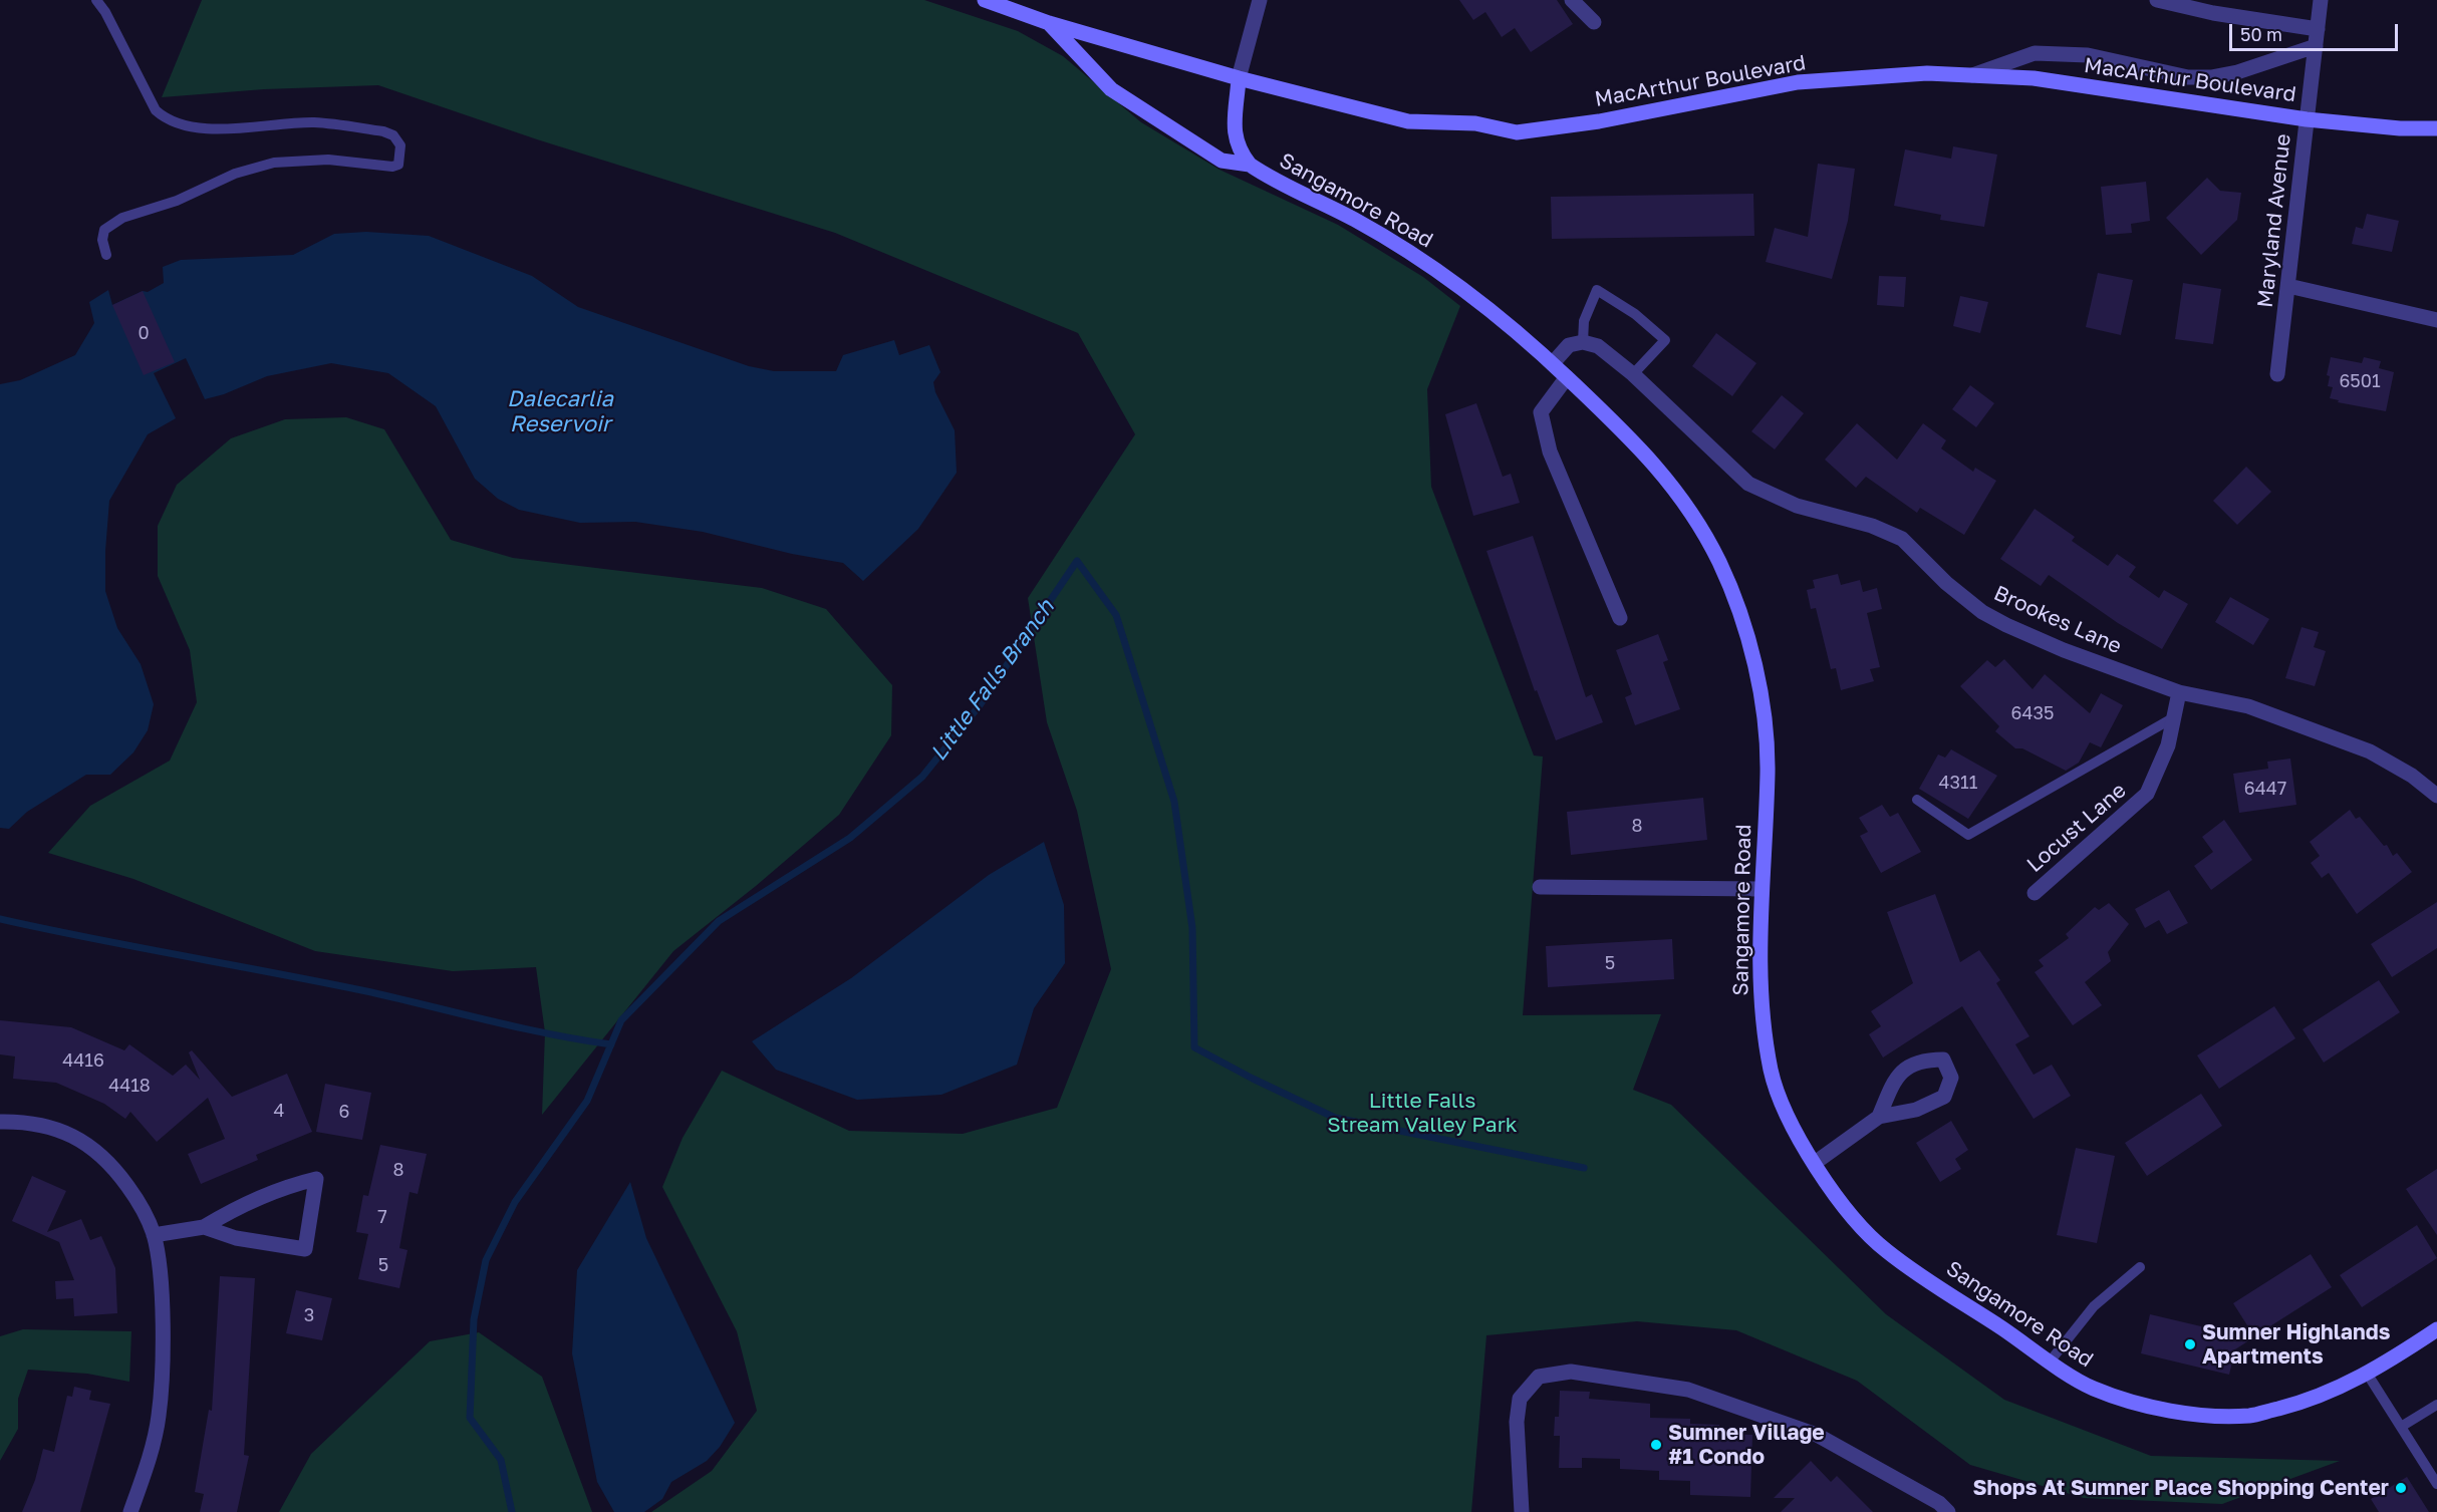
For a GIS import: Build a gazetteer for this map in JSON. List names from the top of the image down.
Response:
{
  "streets": {
    "street": [
      "MacArthur Boulevard",
      "Sangamore Road",
      "Maryland Avenue",
      "Brookes Lane",
      "Locust Lane"
    ]
  },
  "crossings": [
    ["MacArthur Boulevard", "Sangamore Road"],
    ["MacArthur Boulevard", "Maryland Avenue"],
    ["Brookes Lane", "Locust Lane"]
  ],
  "water": ["Dalecarlia Reservoir", "Little Falls Branch"],
  "parks": ["Little Falls Stream Valley Park"],
  "places": ["Sumner Highlands Apartments", "Sumner Village #1 Condo", "Shops At Sumner Place Shopping Center"],
  "house_numbers": [
    "0",
    "6501",
    "6435",
    "4311",
    "6447",
    "8",
    "5",
    "4416",
    "4418",
    "4",
    "6",
    "8",
    "7",
    "5",
    "3"
  ],
  "scale_bar": "50 m"
}
